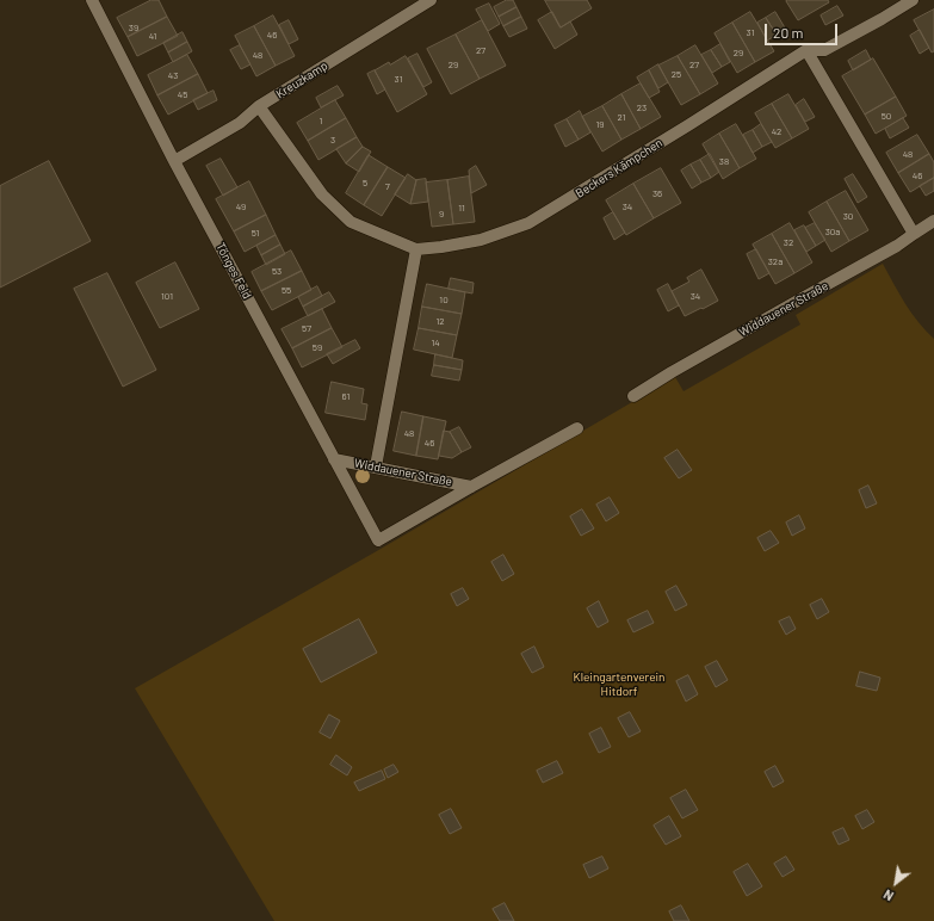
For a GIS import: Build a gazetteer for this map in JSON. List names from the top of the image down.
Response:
{
  "streets": {
    "street": [
      "Kreuzkamp",
      "Beckers Kämpchen",
      "Tönges Feld",
      "Widdauener Straße"
    ]
  },
  "crossings": [
    ["Kreuzkamp", "Beckers Kämpchen"],
    ["Kreuzkamp", "Tönges Feld"],
    ["Tönges Feld", "Widdauener Straße"]
  ],
  "parks": ["Kleingartenverein Hitdorf"],
  "house_numbers": [
    "39",
    "31",
    "46",
    "41",
    "27",
    "29",
    "48",
    "29",
    "27",
    "25",
    "43",
    "31",
    "45",
    "23",
    "50",
    "21",
    "1",
    "19",
    "42",
    "3",
    "48",
    "38",
    "46",
    "5",
    "7",
    "36",
    "49",
    "34",
    "11",
    "9",
    "30",
    "30a",
    "51",
    "32",
    "32a",
    "53",
    "55",
    "101",
    "34",
    "10",
    "12",
    "57",
    "14",
    "59",
    "61",
    "48",
    "46"
  ],
  "scale_bar": "20 m",
  "north": "bottom left"
}
